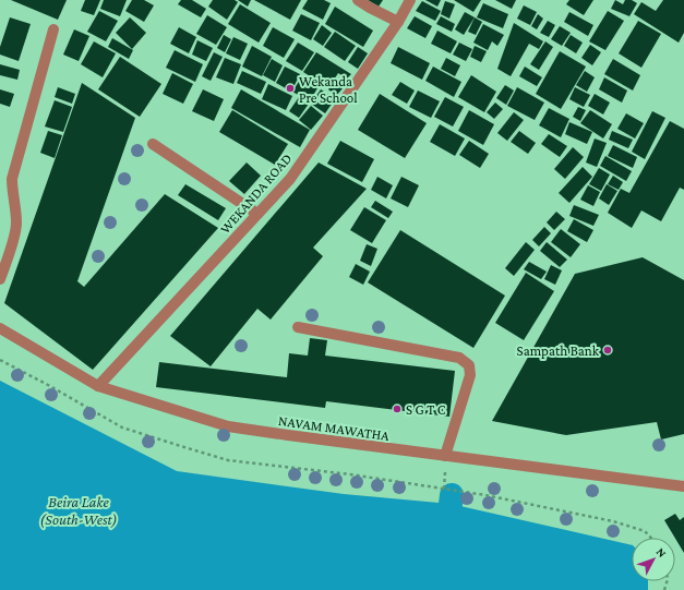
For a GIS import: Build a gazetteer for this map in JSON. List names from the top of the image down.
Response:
{
  "streets": {
    "street": ["WEKANDA ROAD", "NAVAM MAWATHA"]
  },
  "crossings": [
    ["WEKANDA ROAD", "NAVAM MAWATHA"]
  ],
  "water": ["Beira Lake (South-West)"],
  "places": ["Wekanda Pre School", "Sampath Bank", "S G T C"],
  "north": "top right"
}
